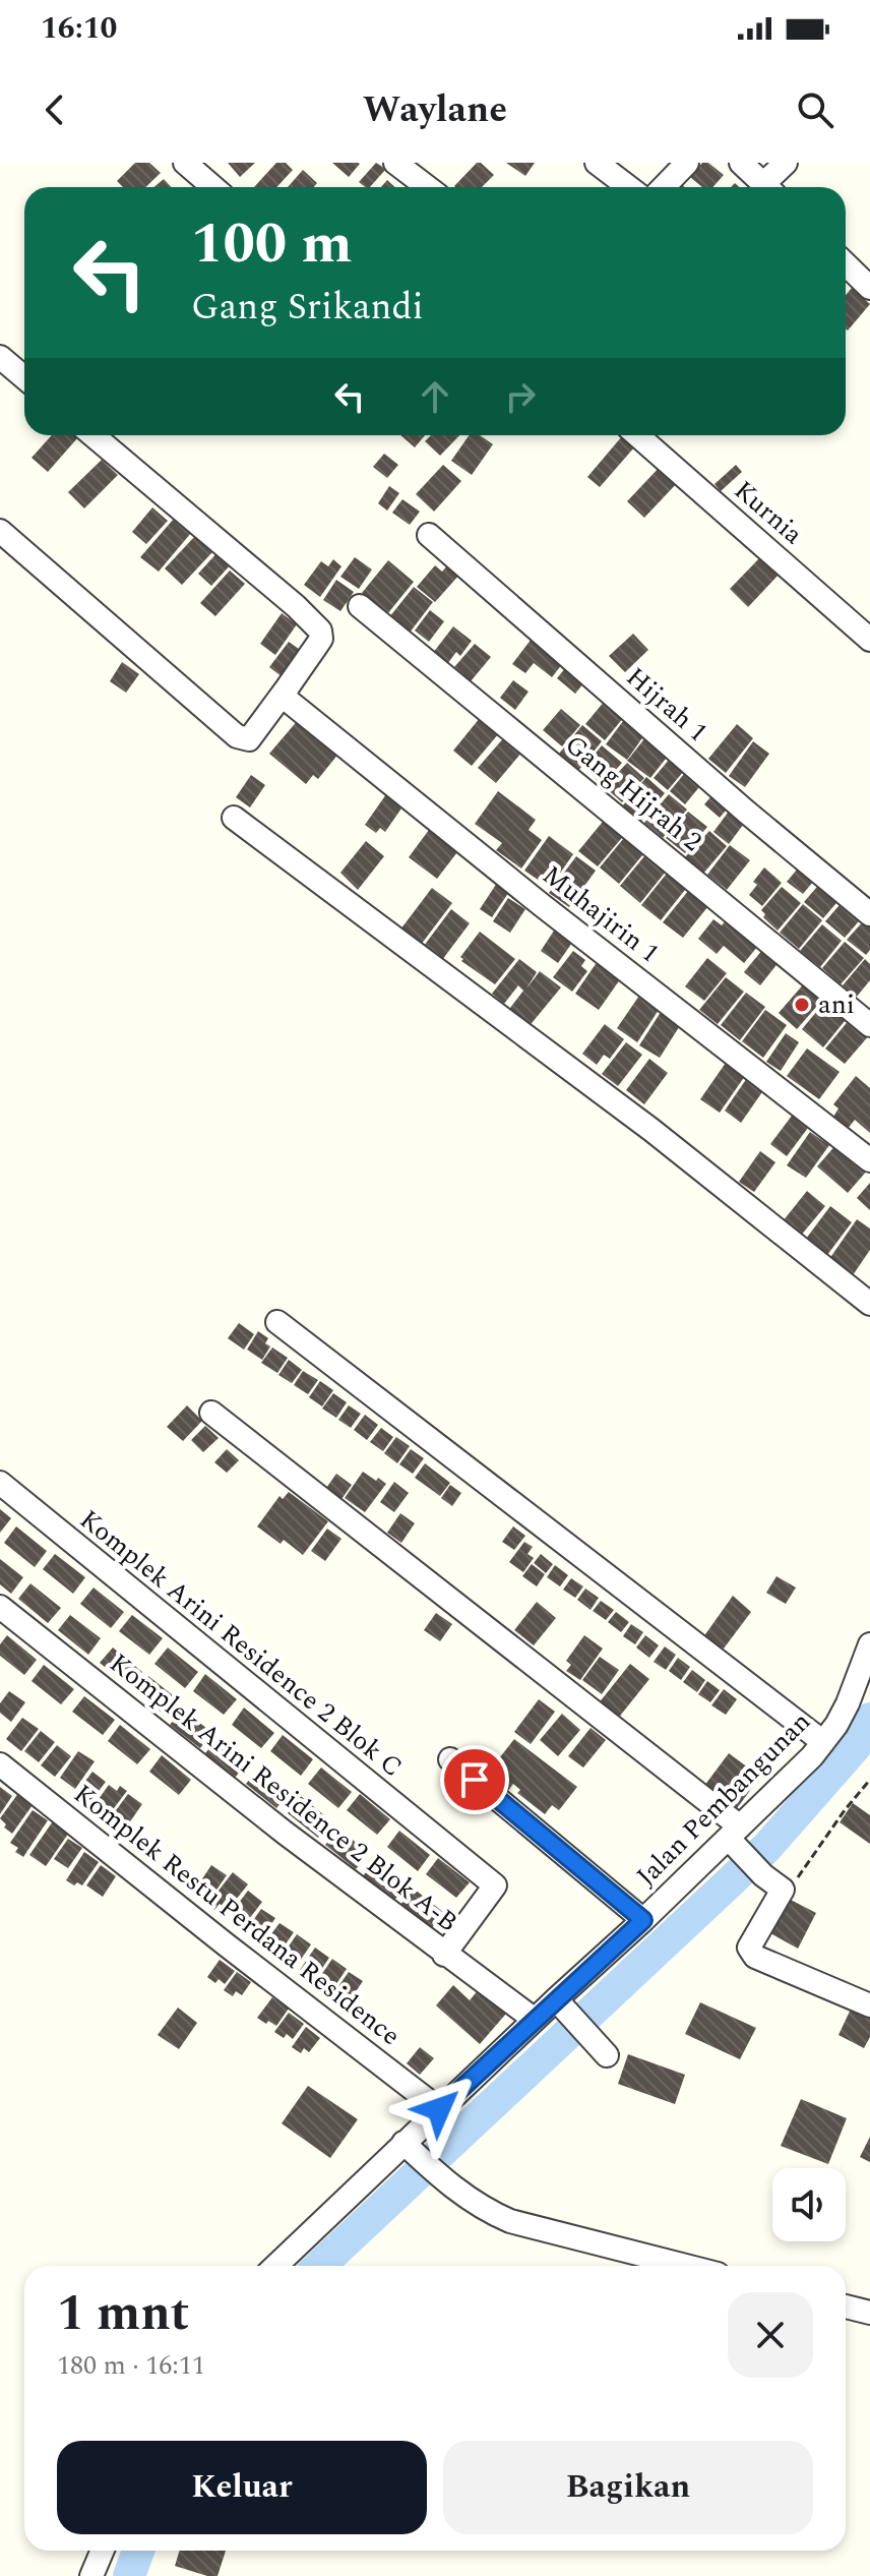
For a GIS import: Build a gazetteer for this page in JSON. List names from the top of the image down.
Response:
{
  "streets": {
    "street": [
      "Kurnia",
      "Hijrah 1",
      "Gang Hijrah 2",
      "Muhajirin 1",
      "Komplek Arini Residence 2 Blok C",
      "Komplek Arini Residence 2 Blok A-B",
      "Jalan Pembangunan",
      "Komplek Restu Perdana Residence"
    ]
  },
  "crossings": [
    ["Komplek Arini Residence 2 Blok C", "Komplek Arini Residence 2 Blok A-B"],
    ["Komplek Arini Residence 2 Blok A-B", "Jalan Pembangunan"],
    ["Jalan Pembangunan", "Komplek Restu Perdana Residence"]
  ],
  "places": ["ani"],
  "page": {
    "status": "16:10",
    "header": "Waylane",
    "turn": ["100 m", "Gang Srikandi"],
    "heading": ["1 mnt", "180 m · 16:11"],
    "buttons": ["Keluar", "Bagikan"]
  }
}
